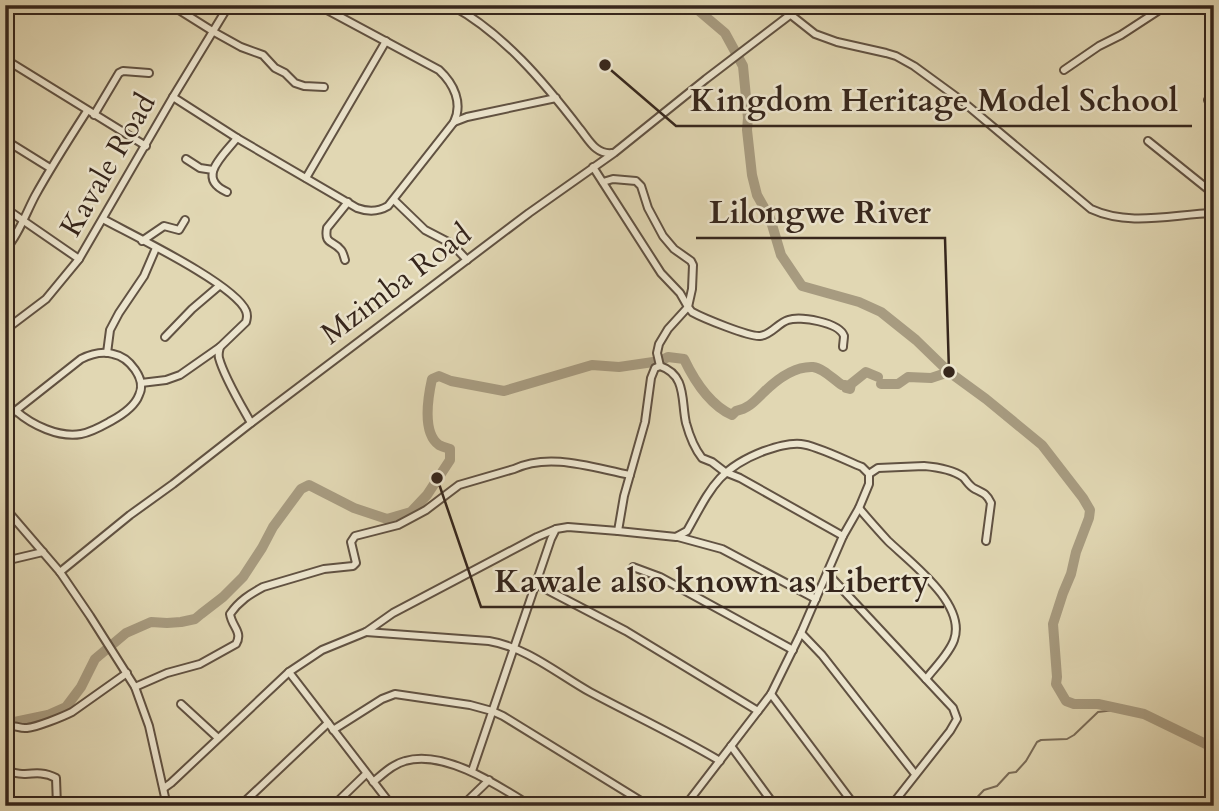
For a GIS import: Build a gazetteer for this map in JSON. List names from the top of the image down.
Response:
{
  "streets": {
    "street": ["Kavale Road", "Mzimba Road"]
  },
  "places": ["Kingdom Heritage Model School", "Lilongwe River", "Kawale also known as Liberty"]
}
